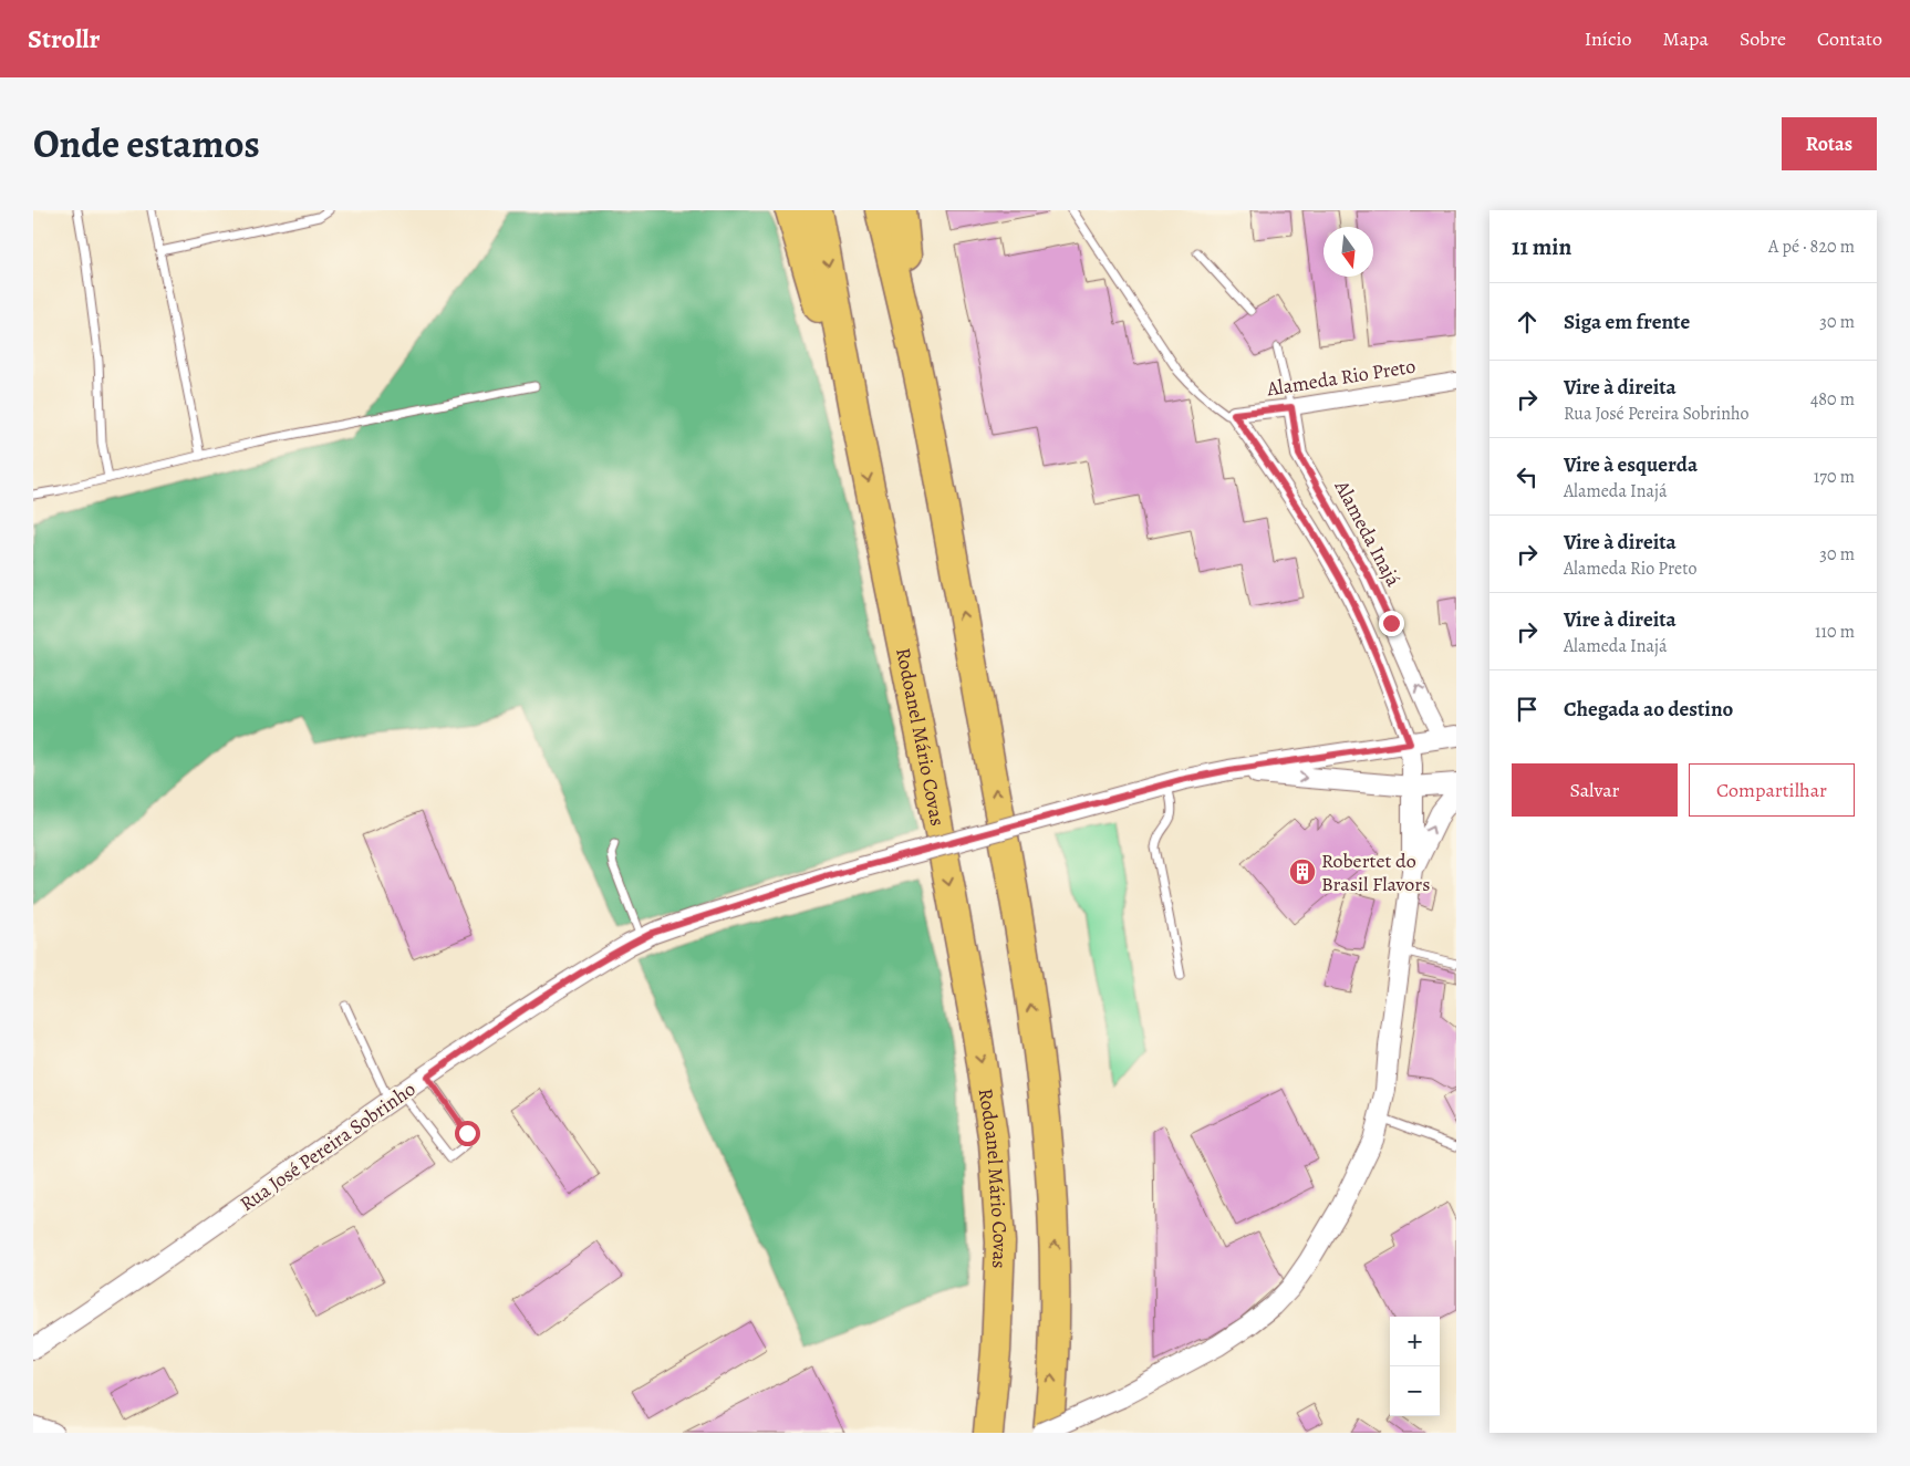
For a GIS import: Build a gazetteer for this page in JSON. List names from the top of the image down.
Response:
{
  "streets": {
    "highway": ["Rodoanel Mário Covas"],
    "street": ["Alameda Rio Preto", "Alameda Inajá", "Rua José Pereira Sobrinho"]
  },
  "crossings": [
    ["Alameda Rio Preto", "Alameda Inajá"],
    ["Alameda Inajá", "Rua José Pereira Sobrinho"]
  ],
  "places": {
    "building": ["Robertet do Brasil Flavors"]
  },
  "north": "bottom",
  "page": {
    "header": "Strollr",
    "nav": [
      "Início",
      "Mapa",
      "Sobre",
      "Contato"
    ],
    "title": "Onde estamos",
    "buttons": [
      "Rotas",
      ["Salvar", "Compartilhar"]
    ],
    "heading": ["11 min", "A pé · 820 m"],
    "list": [
      ["Siga em frente", "30 m"],
      ["Vire à direita", "Rua José Pereira Sobrinho", "480 m"],
      ["Vire à esquerda", "Alameda Inajá", "170 m"],
      ["Vire à direita", "Alameda Rio Preto", "30 m"],
      ["Vire à direita", "Alameda Inajá", "110 m"],
      "Chegada ao destino"
    ],
    "map_buttons": ["+", "−"]
  }
}
